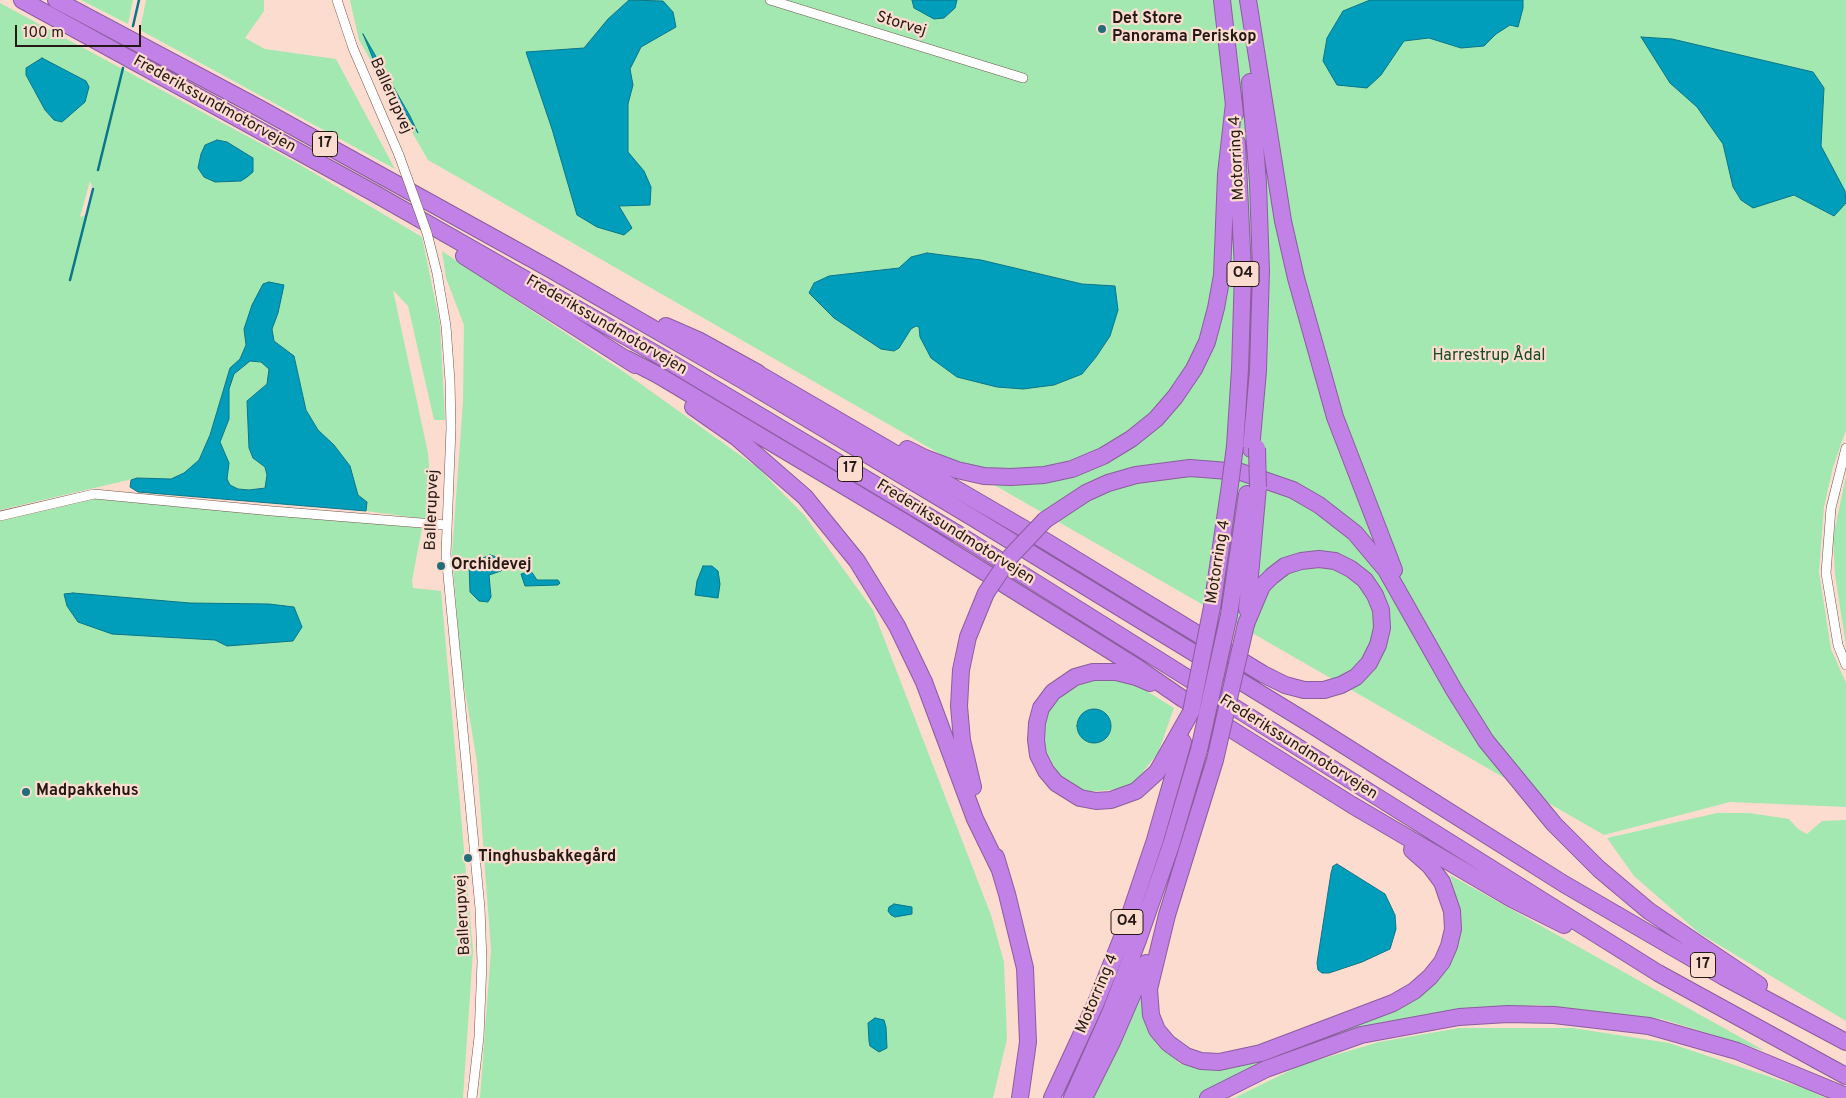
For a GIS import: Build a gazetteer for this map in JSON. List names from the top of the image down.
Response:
{
  "streets": {
    "highway": [
      "Frederikssundmotorvejen",
      "17",
      "Motorring 4",
      "O4"
    ],
    "street": ["Storvej", "Ballerupvej"]
  },
  "parks": ["Harrestrup Ådal"],
  "places": [
    "Det Store Panorama Periskop",
    "Orchidevej",
    "Madpakkehus",
    "Tinghusbakkegård"
  ],
  "scale_bar": "100 m"
}
